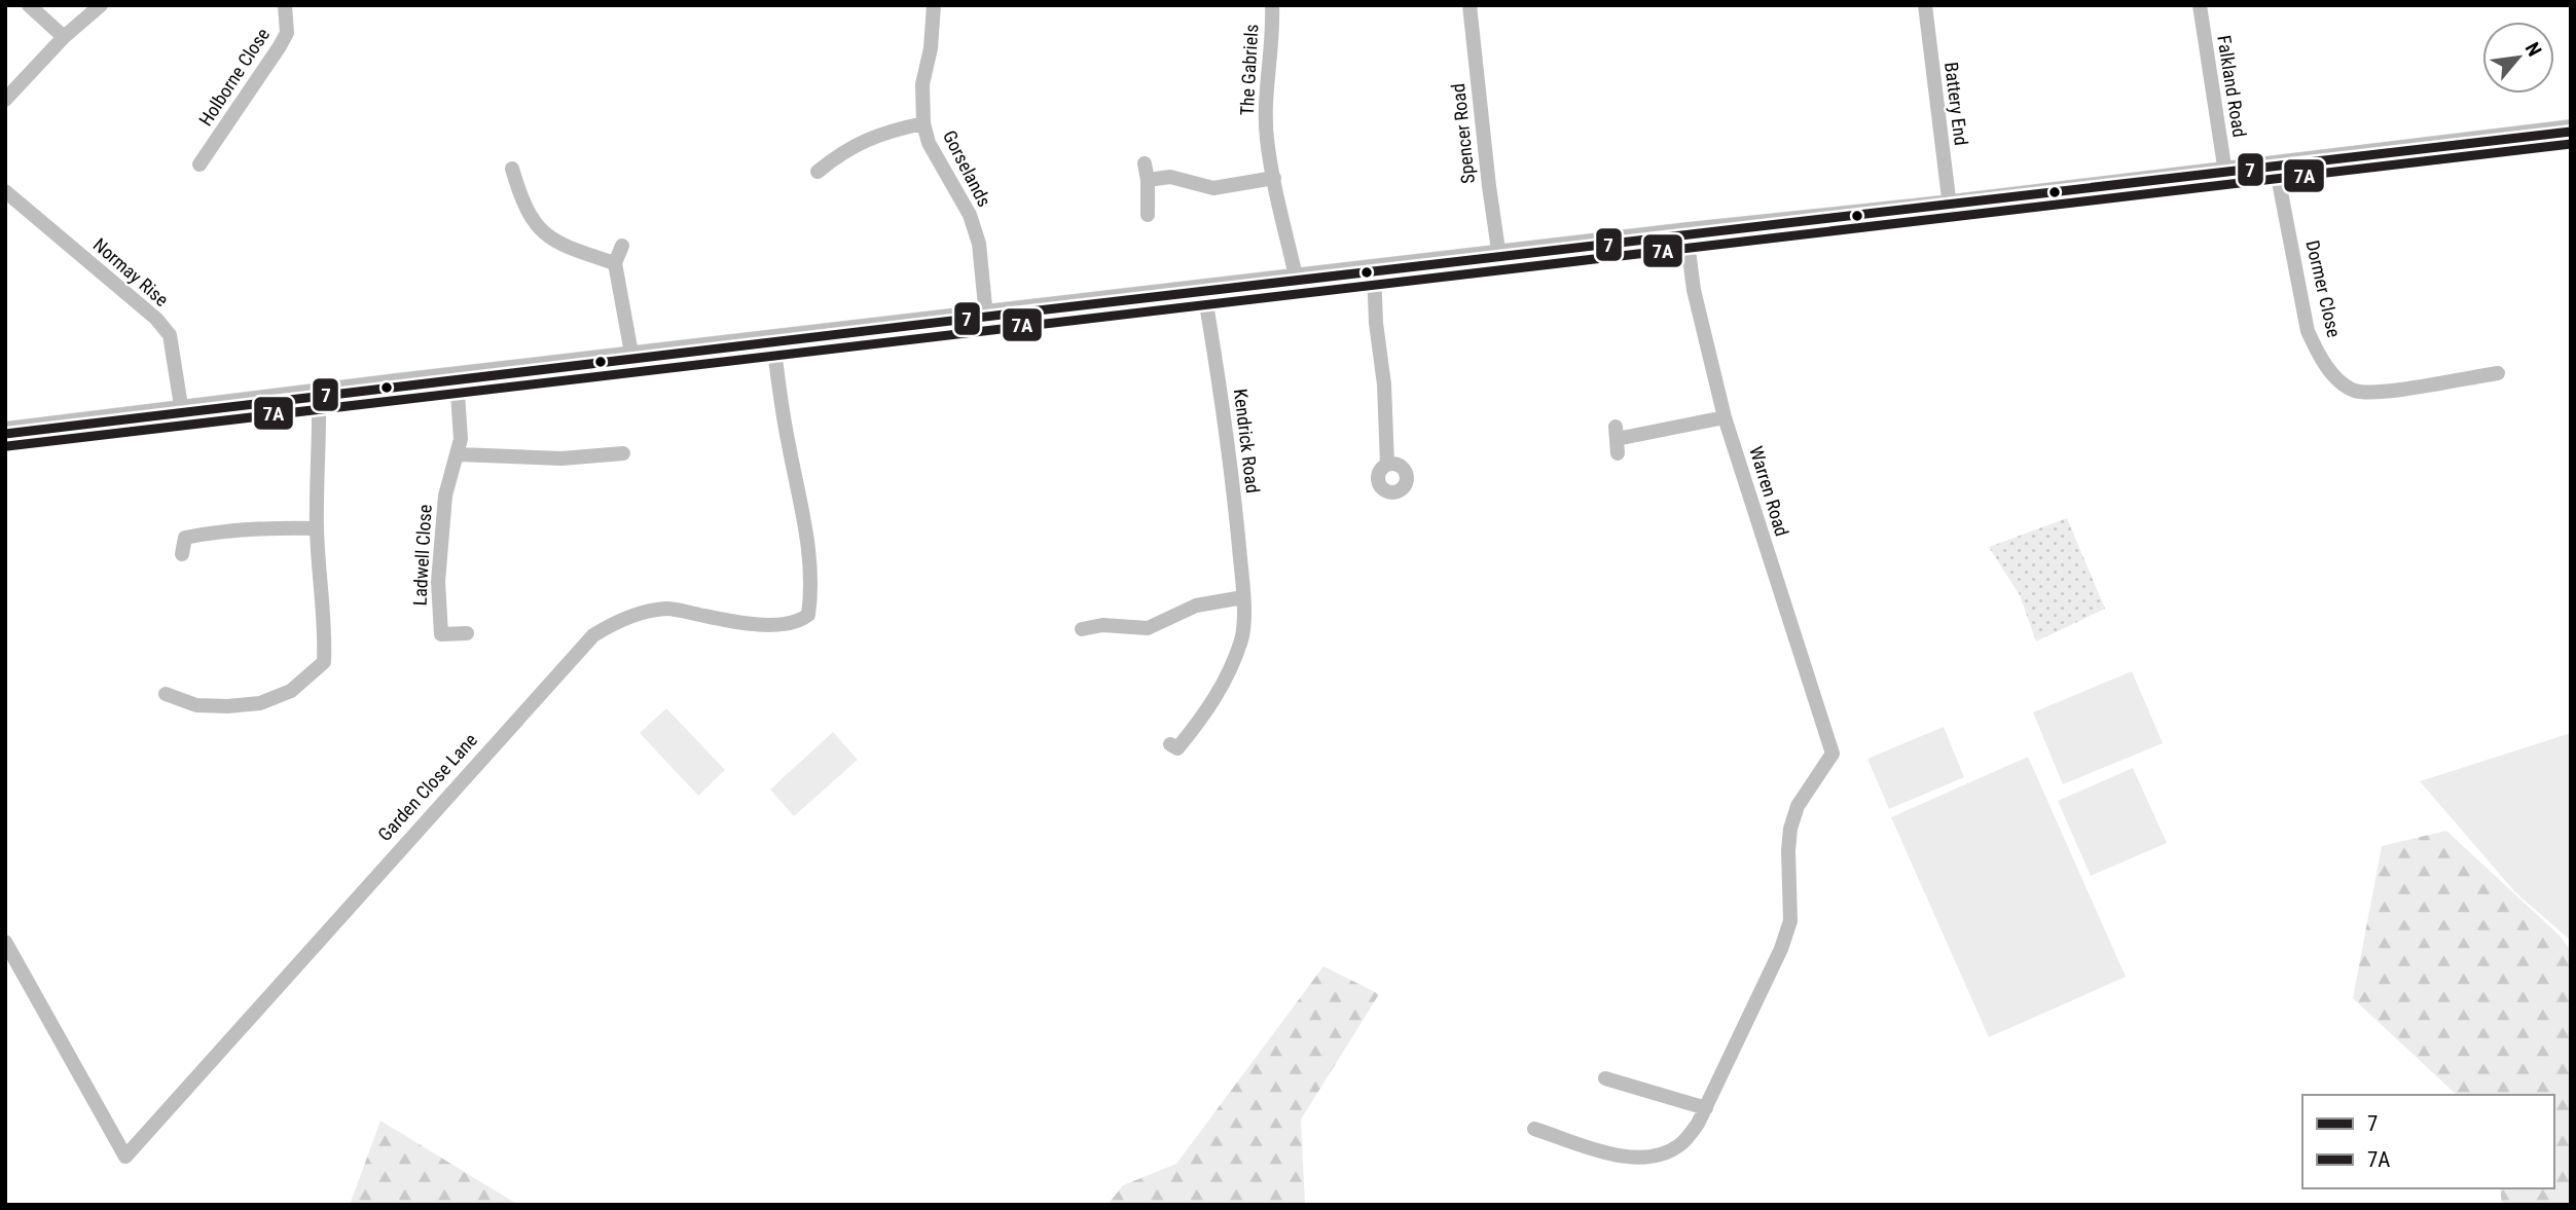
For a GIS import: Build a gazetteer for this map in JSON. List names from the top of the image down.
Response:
{
  "streets": {
    "street": [
      "The Gabriels",
      "Holborne Close",
      "Falkland Road",
      "Battery End",
      "Spencer Road",
      "Gorselands",
      "Normay Rise",
      "Dormer Close",
      "Kendrick Road",
      "Warren Road",
      "Ladwell Close",
      "Garden Close Lane"
    ]
  },
  "lines": ["transit line 7", "transit line 7A"],
  "legend": ["7", "7A"],
  "north": "top right"
}
